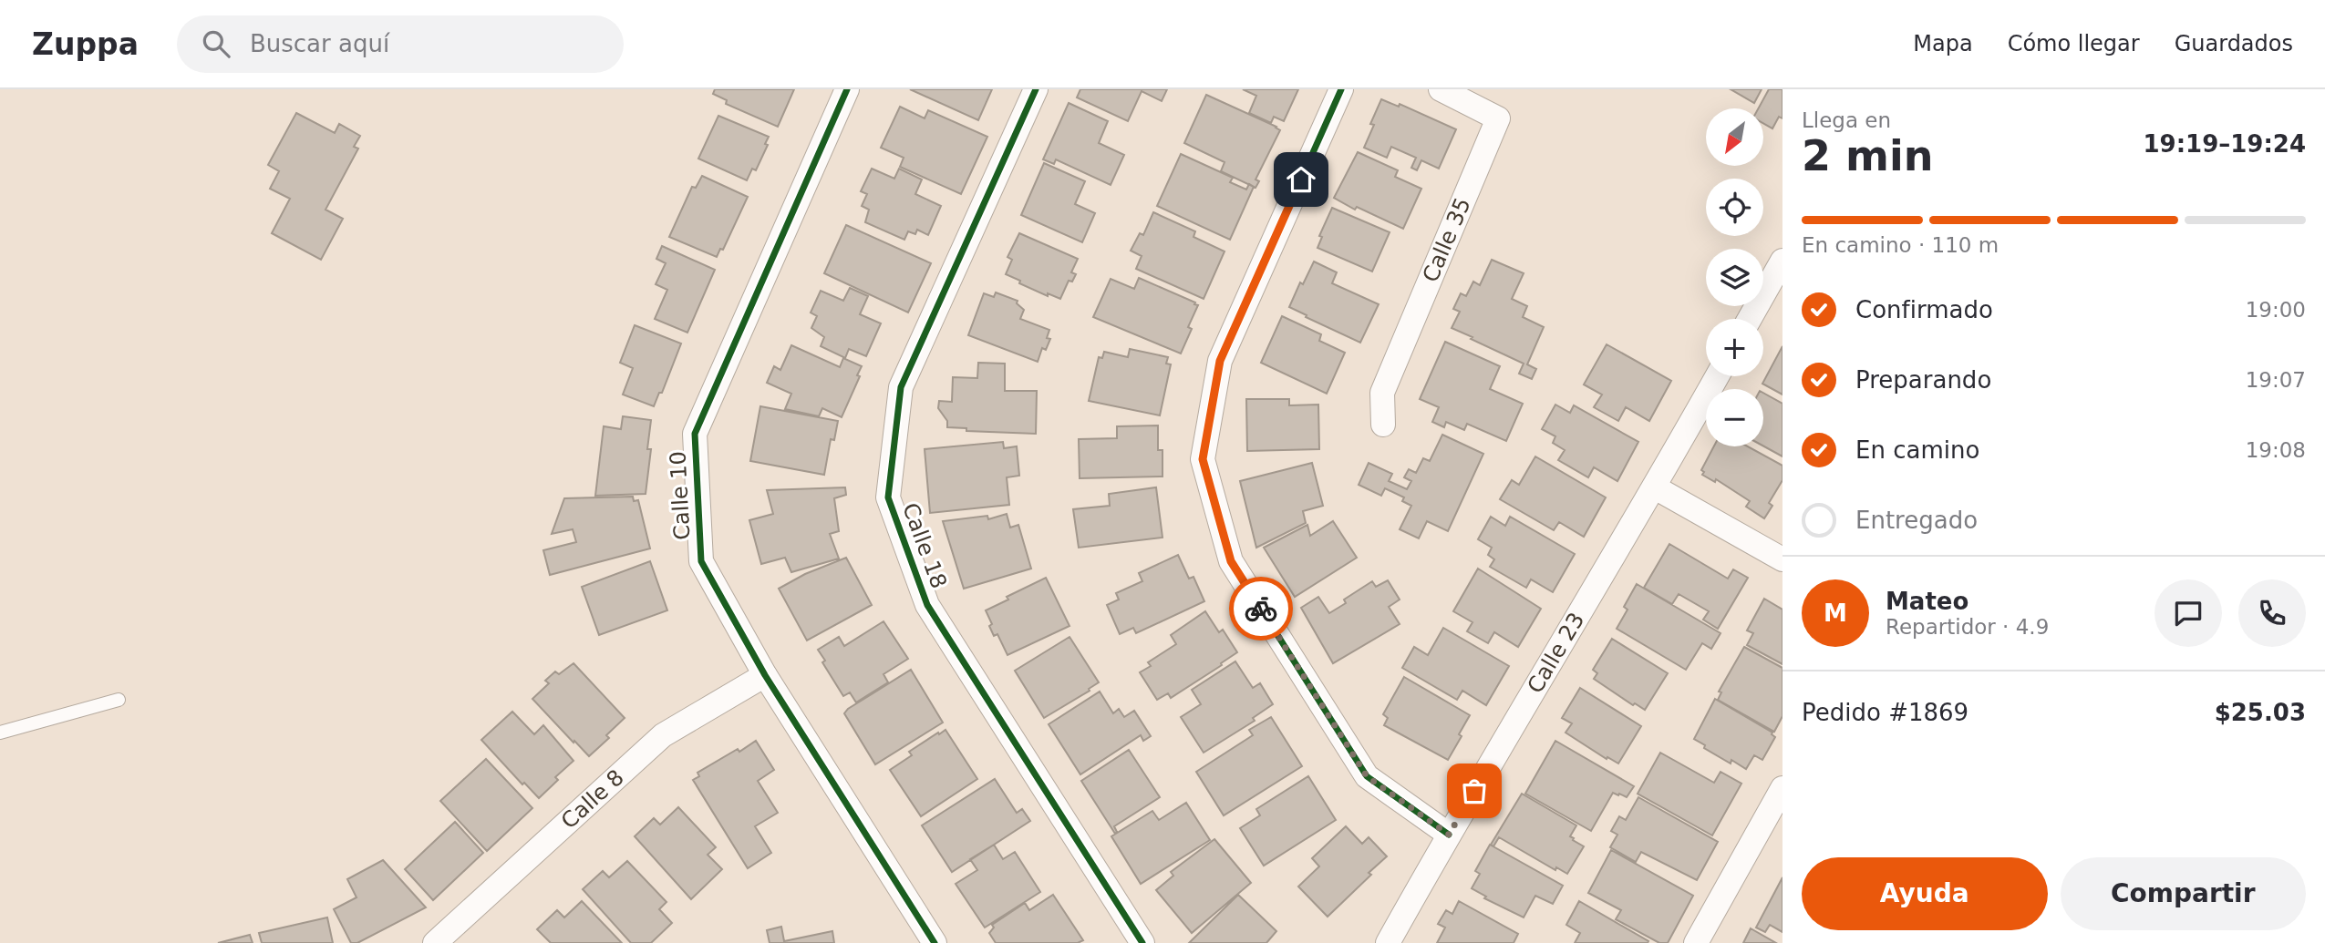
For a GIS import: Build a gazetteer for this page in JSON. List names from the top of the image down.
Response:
{
  "streets": {
    "street": [
      "Calle 35",
      "Calle 10",
      "Calle 18",
      "Calle 23",
      "Calle 8"
    ]
  },
  "crossings": [
    ["Calle 10", "Calle 8"]
  ],
  "north": "bottom left",
  "page": {
    "header": "Zuppa",
    "search": "Buscar aquí",
    "nav": ["Mapa", "Cómo llegar", "Guardados"],
    "heading": ["2 min", "Llega en", "19:19–19:24"],
    "panel": [
      "Mateo",
      "Repartidor · 4.9",
      "Pedido #1869",
      "$25.03"
    ],
    "map_buttons": ["+", "−"],
    "bar": "En camino · 110 m",
    "list": [
      ["Confirmado", "19:00"],
      ["Preparando", "19:07"],
      ["En camino", "19:08"],
      "Entregado"
    ],
    "round": "M",
    "buttons": ["Ayuda", "Compartir"]
  }
}
